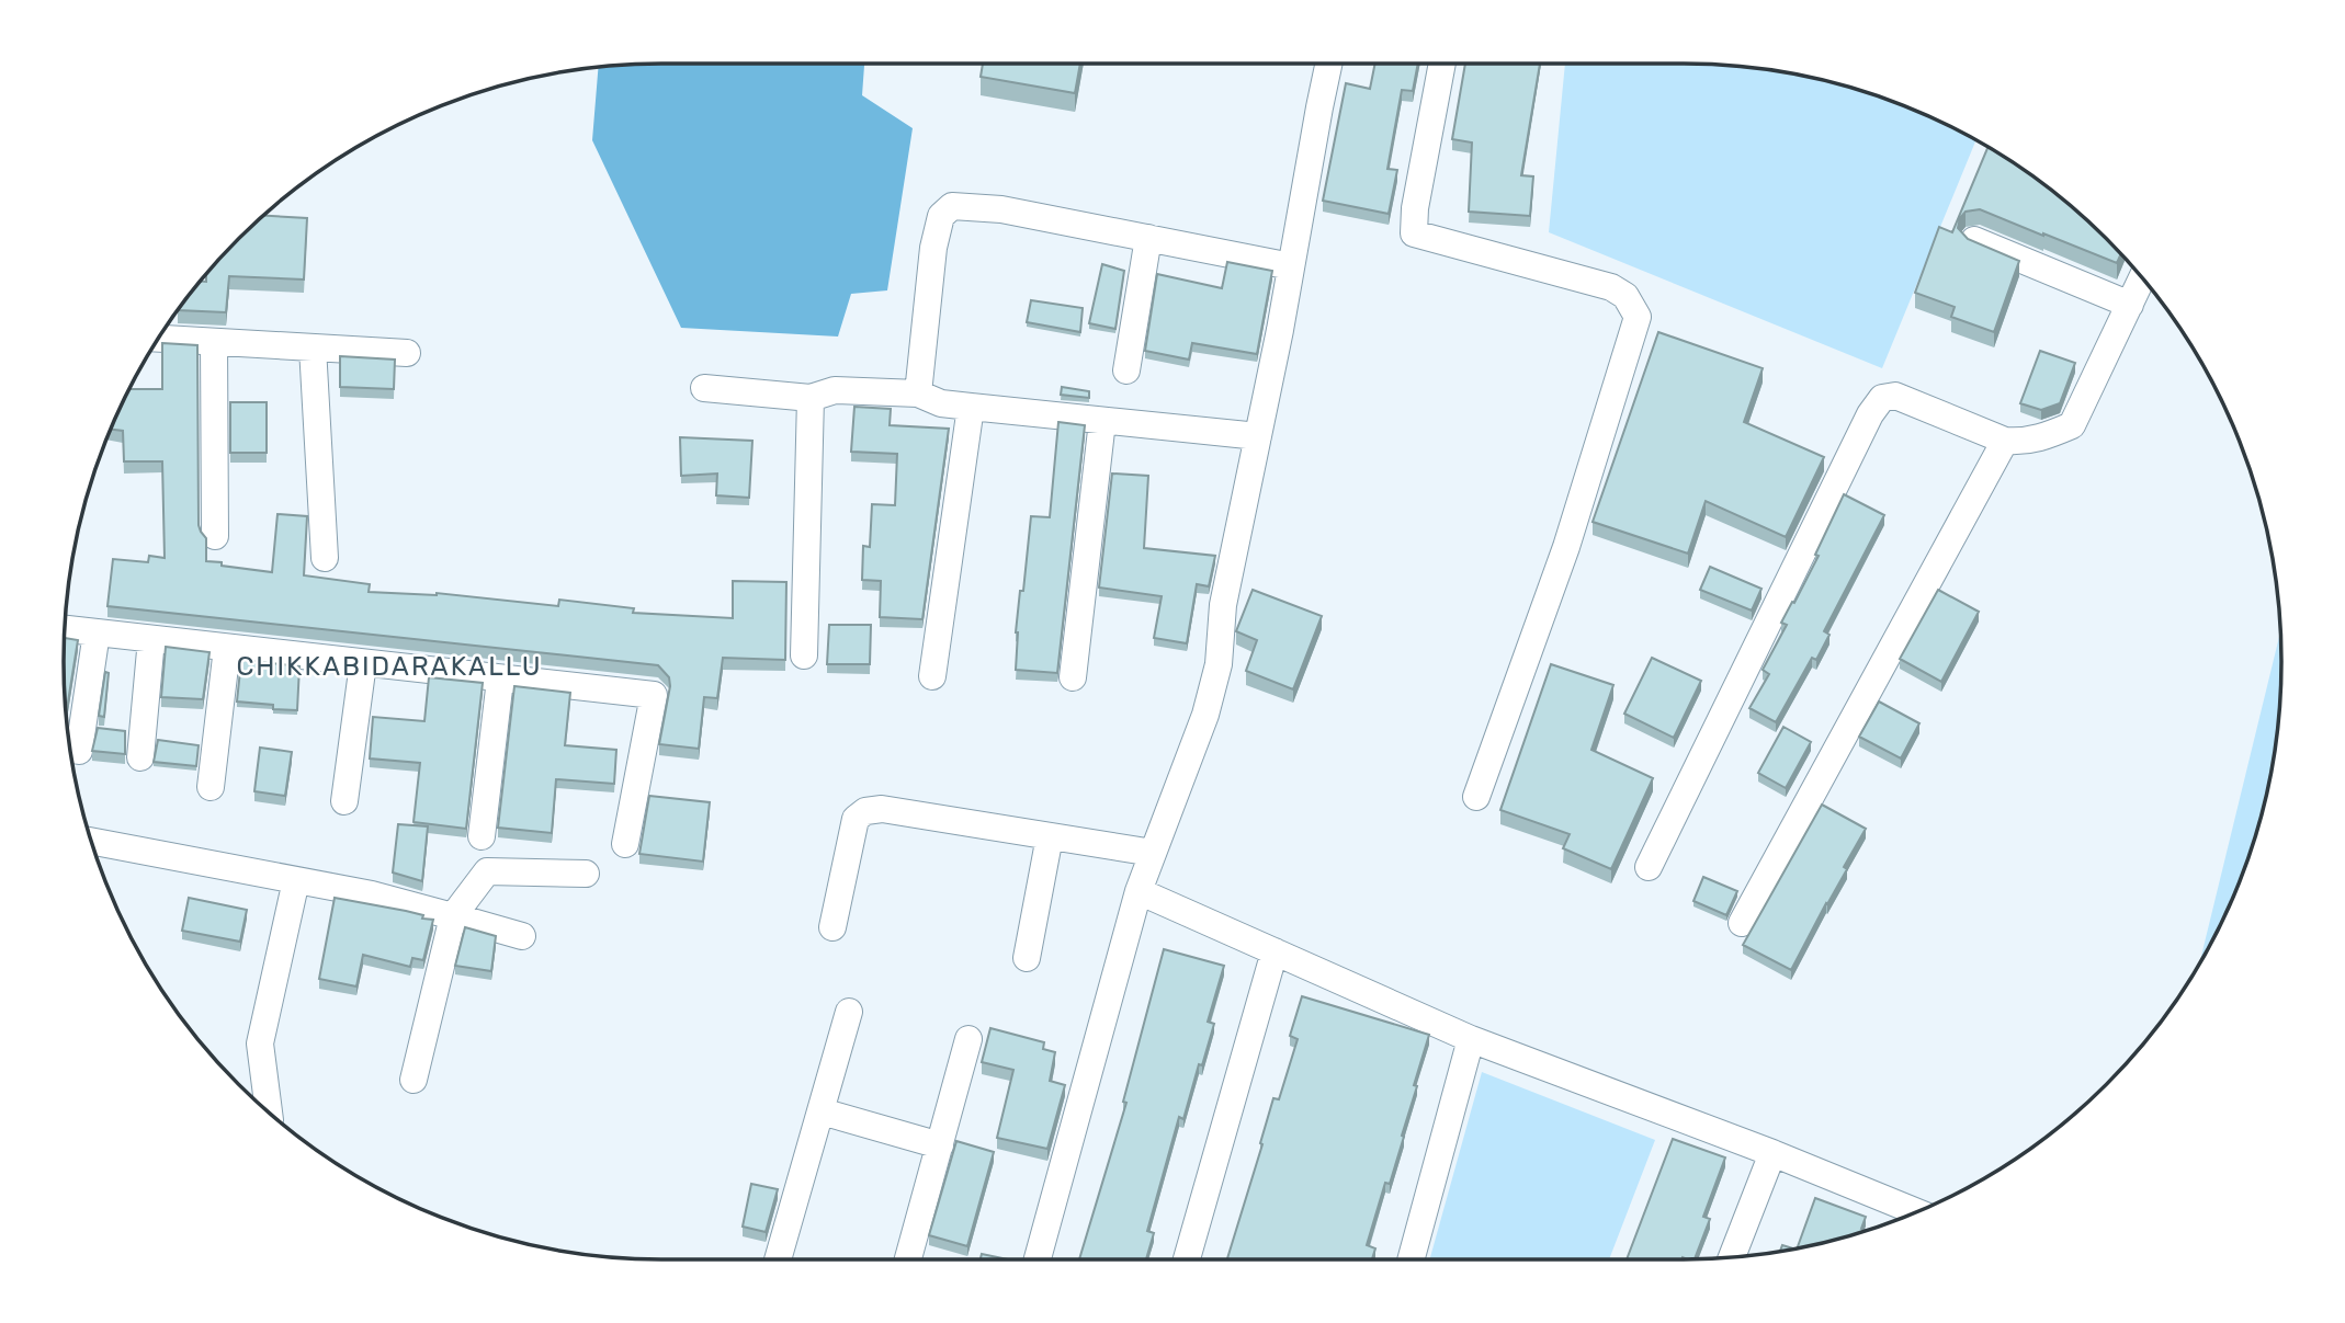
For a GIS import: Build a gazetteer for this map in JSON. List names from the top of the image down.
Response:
{
  "districts": ["CHIKKABIDARAKALLU"]
}
